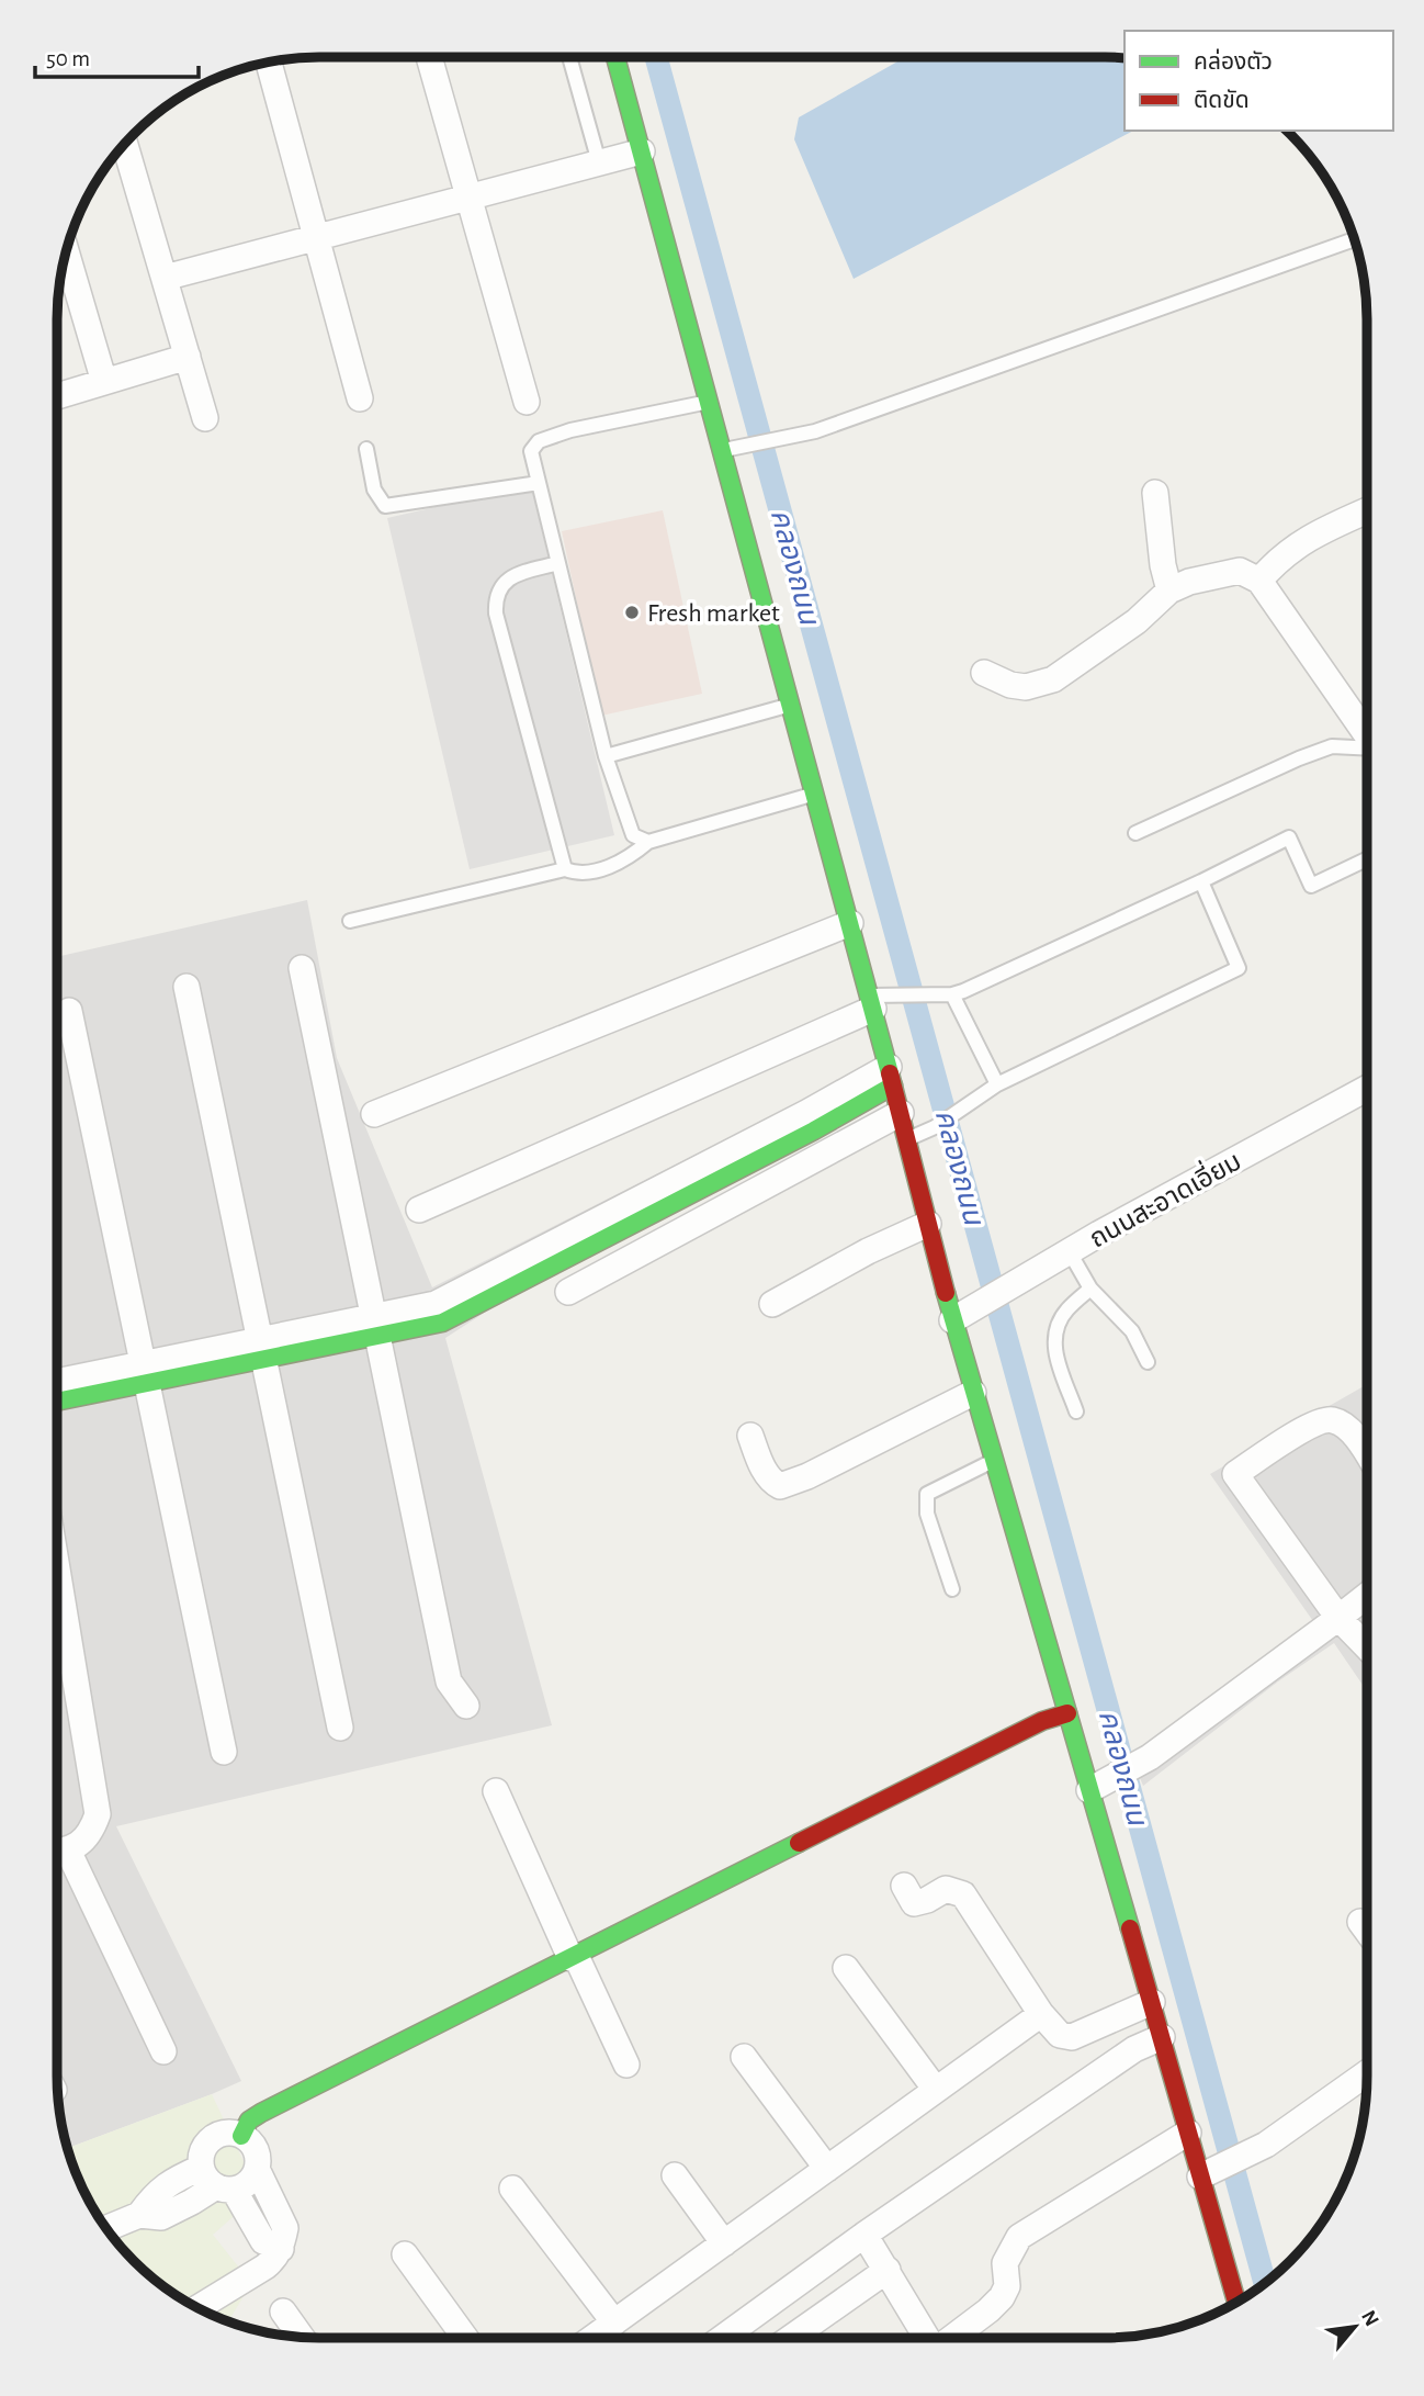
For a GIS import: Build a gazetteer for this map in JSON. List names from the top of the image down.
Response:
{
  "streets": {
    "street": ["ถนนสะอาดเอี่ยม"]
  },
  "water": ["คลองถนน"],
  "places": ["Fresh market"],
  "legend": ["คล่องตัว", "ติดขัด"],
  "scale_bar": "50 m",
  "north": "top right"
}
